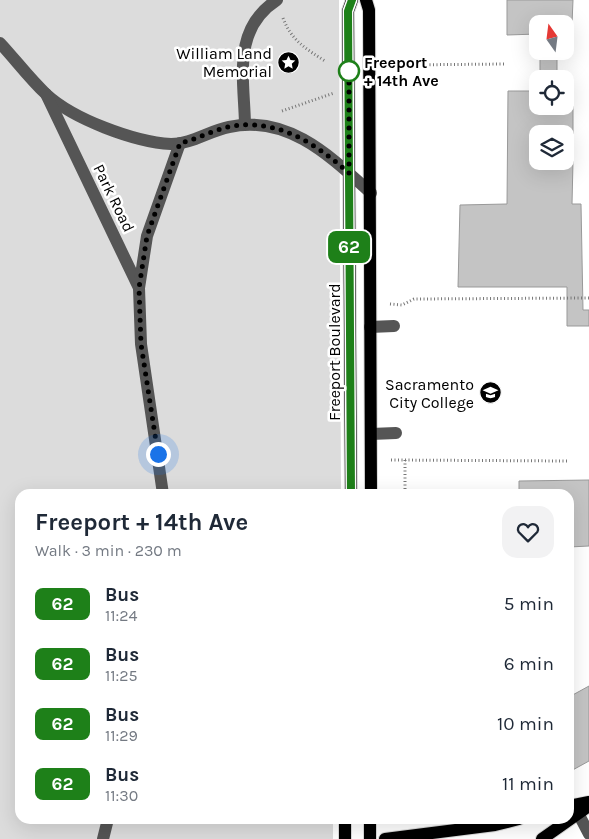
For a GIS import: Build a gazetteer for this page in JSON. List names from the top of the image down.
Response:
{
  "streets": {
    "main road": ["Freeport Boulevard"],
    "street": ["Park Road"]
  },
  "crossings": [
    ["Park Road", "Freeport Boulevard"]
  ],
  "places": {
    "place": ["William Land Memorial"],
    "other": ["Freeport + 14th Ave"],
    "school or university": ["Sacramento City College"]
  },
  "lines": ["bus line 62"],
  "north": "top",
  "page": {
    "on_map": "62",
    "heading": ["Freeport + 14th Ave", "Walk · 3 min · 230 m"],
    "list": [
      {
        "mark": "62",
        "name": "Bus",
        "note": "11:24",
        "value": "5 min"
      },
      {
        "mark": "62",
        "name": "Bus",
        "note": "11:25",
        "value": "6 min"
      },
      {
        "mark": "62",
        "name": "Bus",
        "note": "11:29",
        "value": "10 min"
      },
      {
        "mark": "62",
        "name": "Bus",
        "note": "11:30",
        "value": "11 min"
      }
    ]
  }
}
